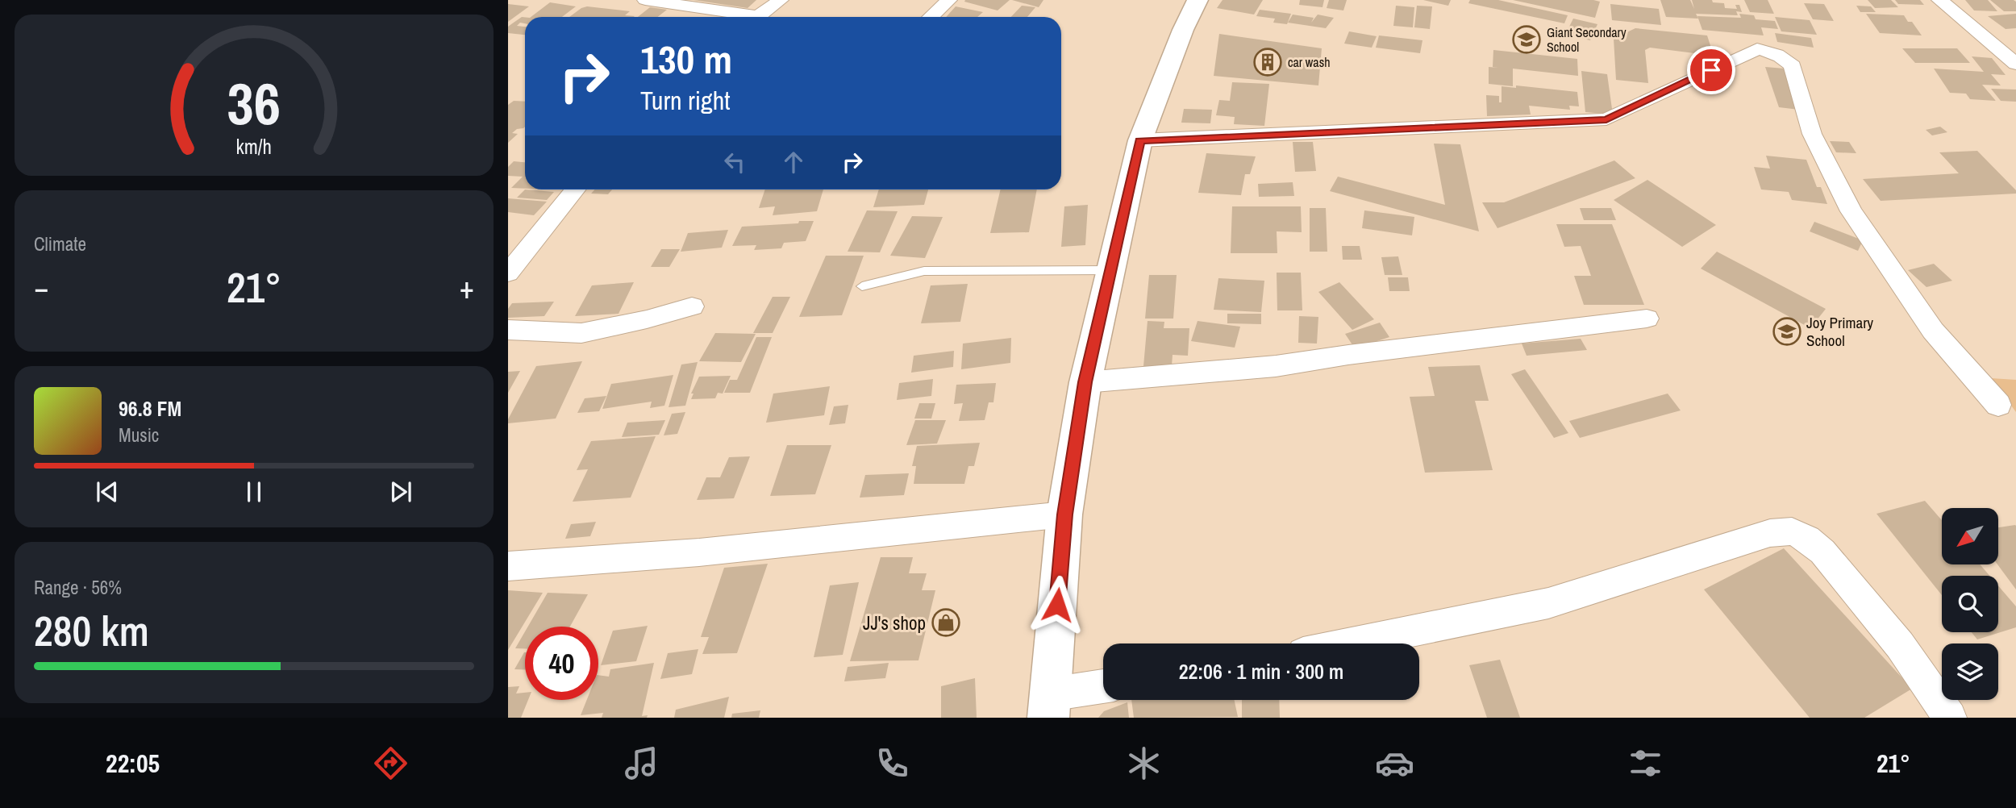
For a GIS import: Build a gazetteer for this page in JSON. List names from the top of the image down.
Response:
{
  "places": {
    "school or university": ["Giant Secondary School", "Joy Primary School"],
    "building": ["car wash"],
    "shop": ["JJ's shop"]
  },
  "north": "bottom left",
  "page": {
    "turn": ["130 m", "Turn right"],
    "tile": [
      "Climate",
      ["Range · 56%", "280 km"]
    ],
    "heat": ["−", "21°", "+"],
    "song": ["96.8 FM", "Music"],
    "limit": "40",
    "trip": "22:06 · 1 min · 300 m",
    "tabs": ["22:05", "21°"],
    "gauge": ["36", "km/h"]
  }
}
